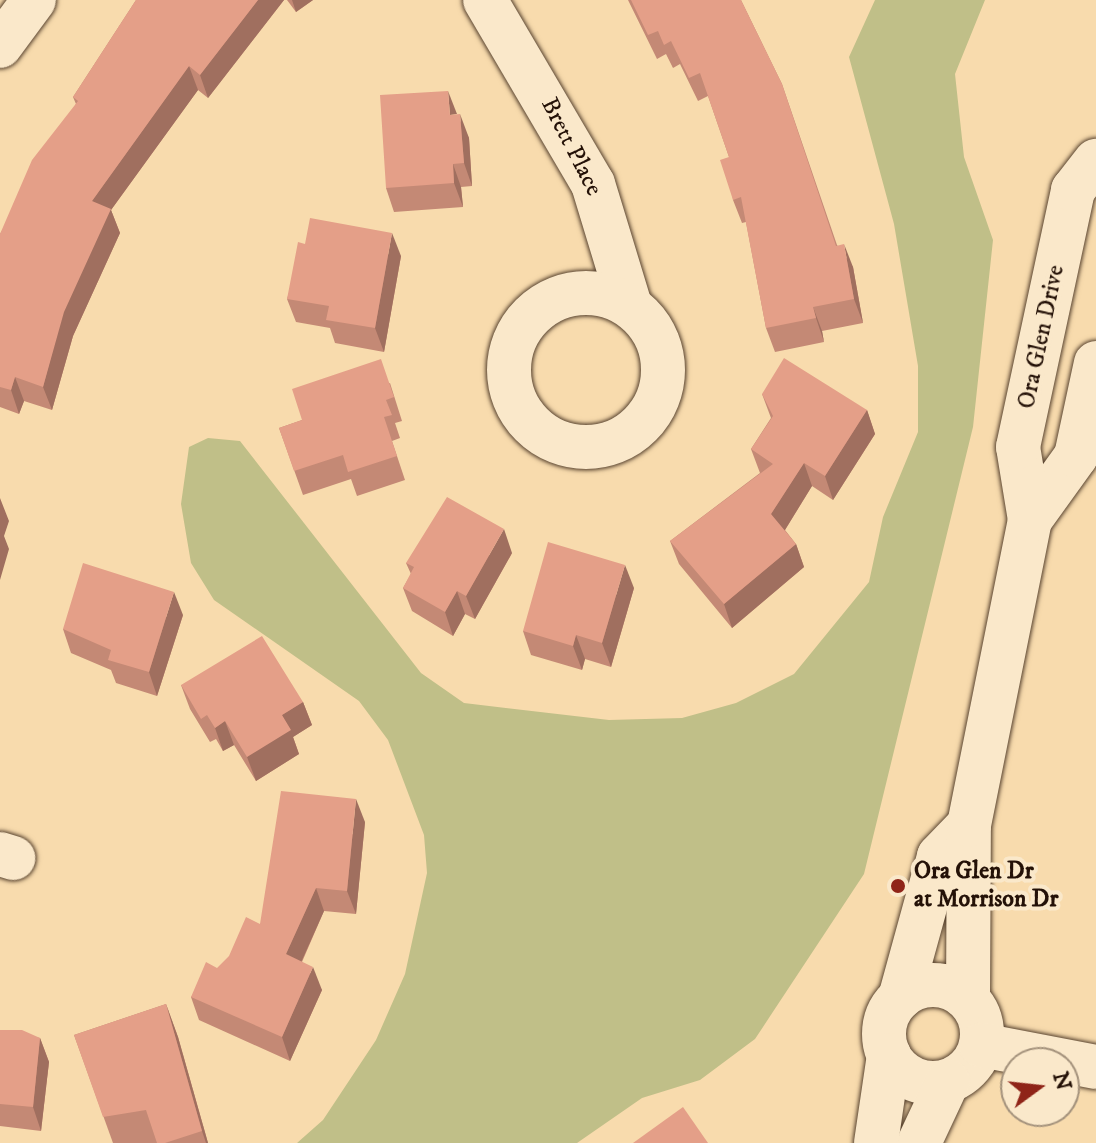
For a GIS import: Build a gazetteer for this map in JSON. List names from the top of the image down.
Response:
{
  "streets": {
    "street": ["Brett Place", "Ora Glen Drive"]
  },
  "places": ["Ora Glen Dr at Morrison Dr"],
  "north": "right"
}
